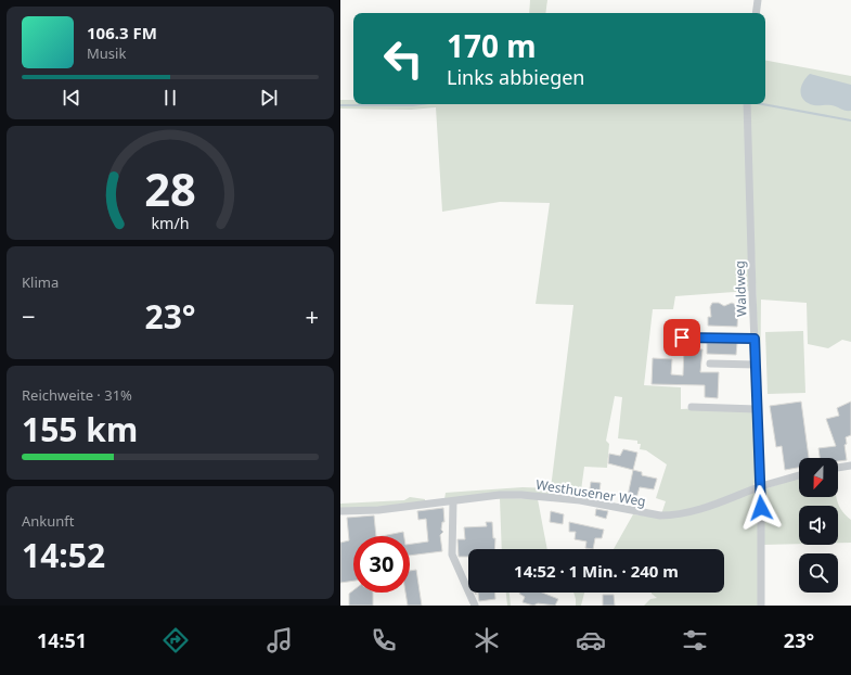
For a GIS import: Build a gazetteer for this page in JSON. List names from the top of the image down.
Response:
{
  "streets": {
    "street": ["Waldweg", "Westhusener Weg"]
  },
  "crossings": [
    ["Waldweg", "Westhusener Weg"]
  ],
  "north": "bottom",
  "page": {
    "turn": ["170 m", "Links abbiegen"],
    "song": ["106.3 FM", "Musik"],
    "tile": [
      "Klima",
      ["Reichweite · 31%", "155 km"],
      ["Ankunft", "14:52"]
    ],
    "heat": ["−", "23°", "+"],
    "limit": "30",
    "trip": "14:52 · 1 Min. · 240 m",
    "tabs": ["14:51", "23°"],
    "gauge": ["28", "km/h"]
  }
}
